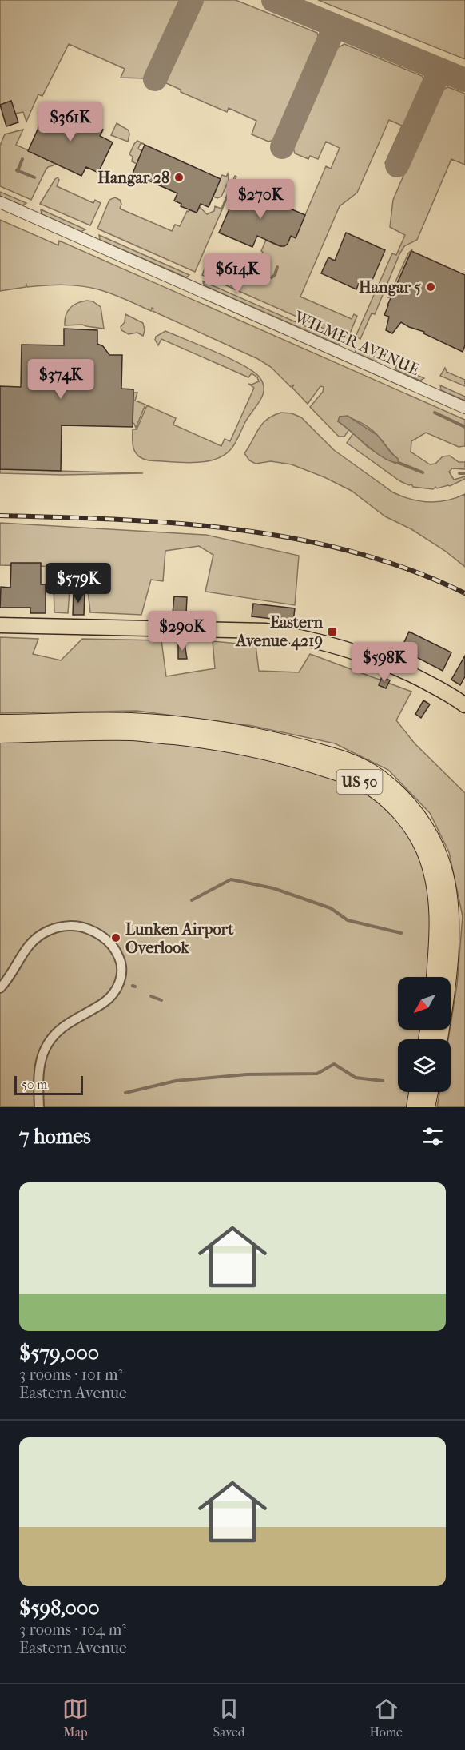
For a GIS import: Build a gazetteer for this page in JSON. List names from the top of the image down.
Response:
{
  "streets": {
    "highway": ["US 50"],
    "street": ["WILMER AVENUE"]
  },
  "places": {
    "other": ["Hangar 28", "Hangar 5", "Lunken Airport Overlook"],
    "transit": ["Eastern Avenue 4219"]
  },
  "scale_bar": "50 m",
  "north": "bottom left",
  "page": {
    "price": [
      "$361K",
      "$270K",
      "$614K",
      "$374K",
      "$579K",
      "$290K",
      "$598K"
    ],
    "scale": "50 m",
    "heading": "7 homes",
    "list": [
      {
        "name": "$579,000",
        "note": "3 rooms · 101 m² · Eastern Avenue"
      },
      {
        "name": "$598,000",
        "note": "3 rooms · 104 m² · Eastern Avenue"
      }
    ],
    "tabs": ["Map", "Saved", "Home"]
  }
}
